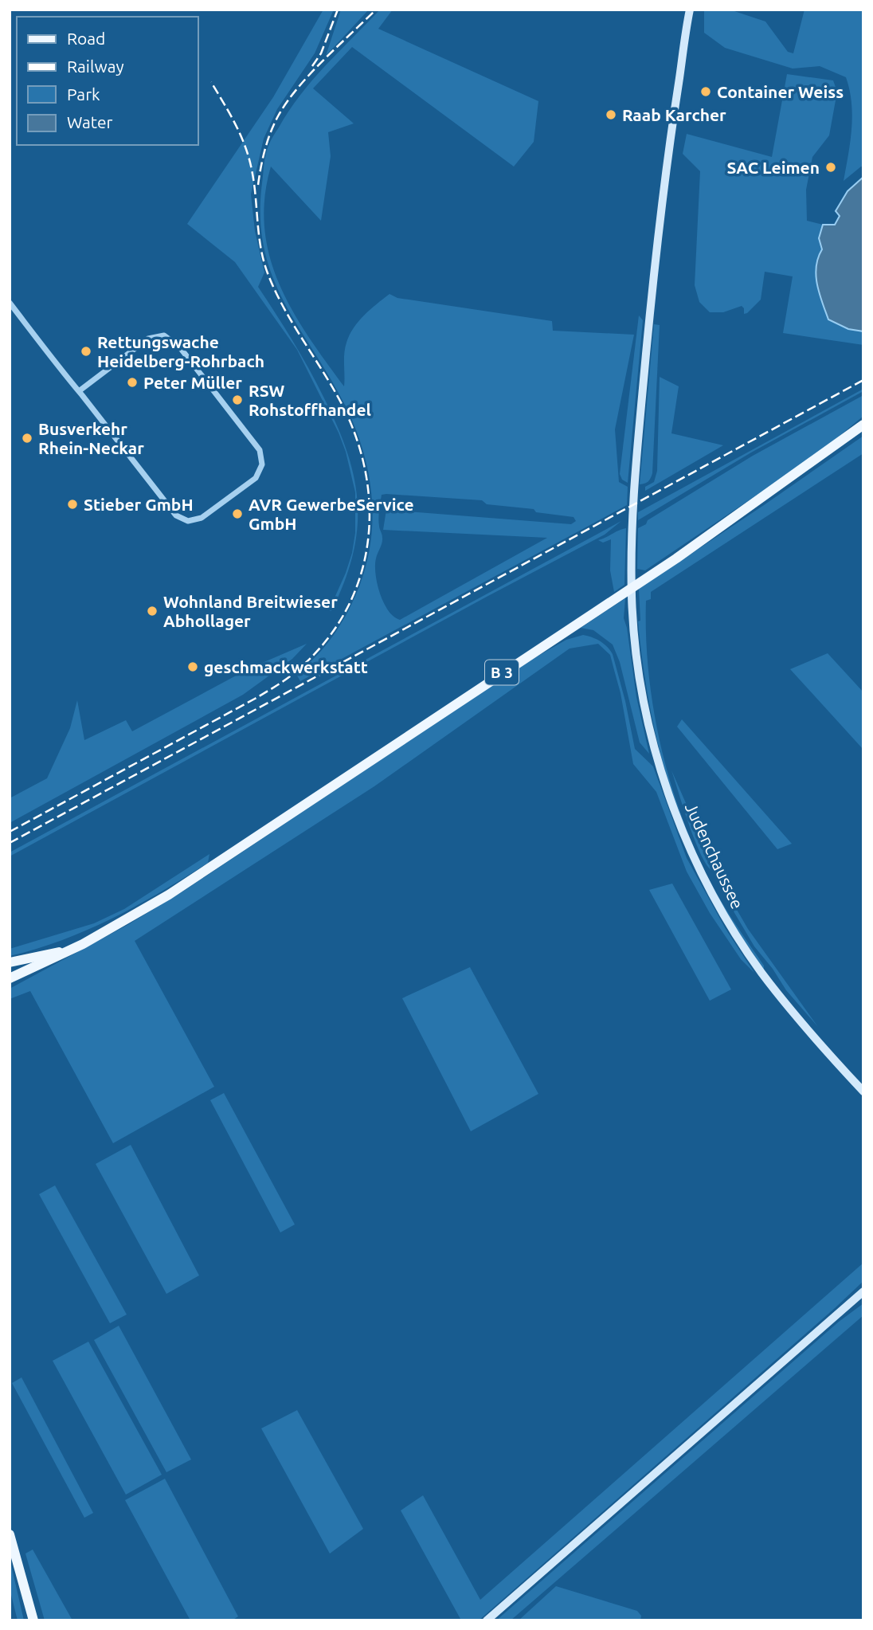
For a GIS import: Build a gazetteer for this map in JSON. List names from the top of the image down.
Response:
{
  "streets": {
    "main road": ["B 3", "Judenchaussee"]
  },
  "places": [
    "Container Weiss",
    "Raab Karcher",
    "SAC Leimen",
    "Rettungswache Heidelberg-Rohrbach",
    "Peter Müller",
    "RSW Rohstoffhandel",
    "Busverkehr Rhein-Neckar",
    "Stieber GmbH",
    "AVR GewerbeService GmbH",
    "Wohnland Breitwieser Abhollager",
    "geschmackwerkstatt"
  ],
  "legend": [
    "Road",
    "Railway",
    "Park",
    "Water"
  ]
}
